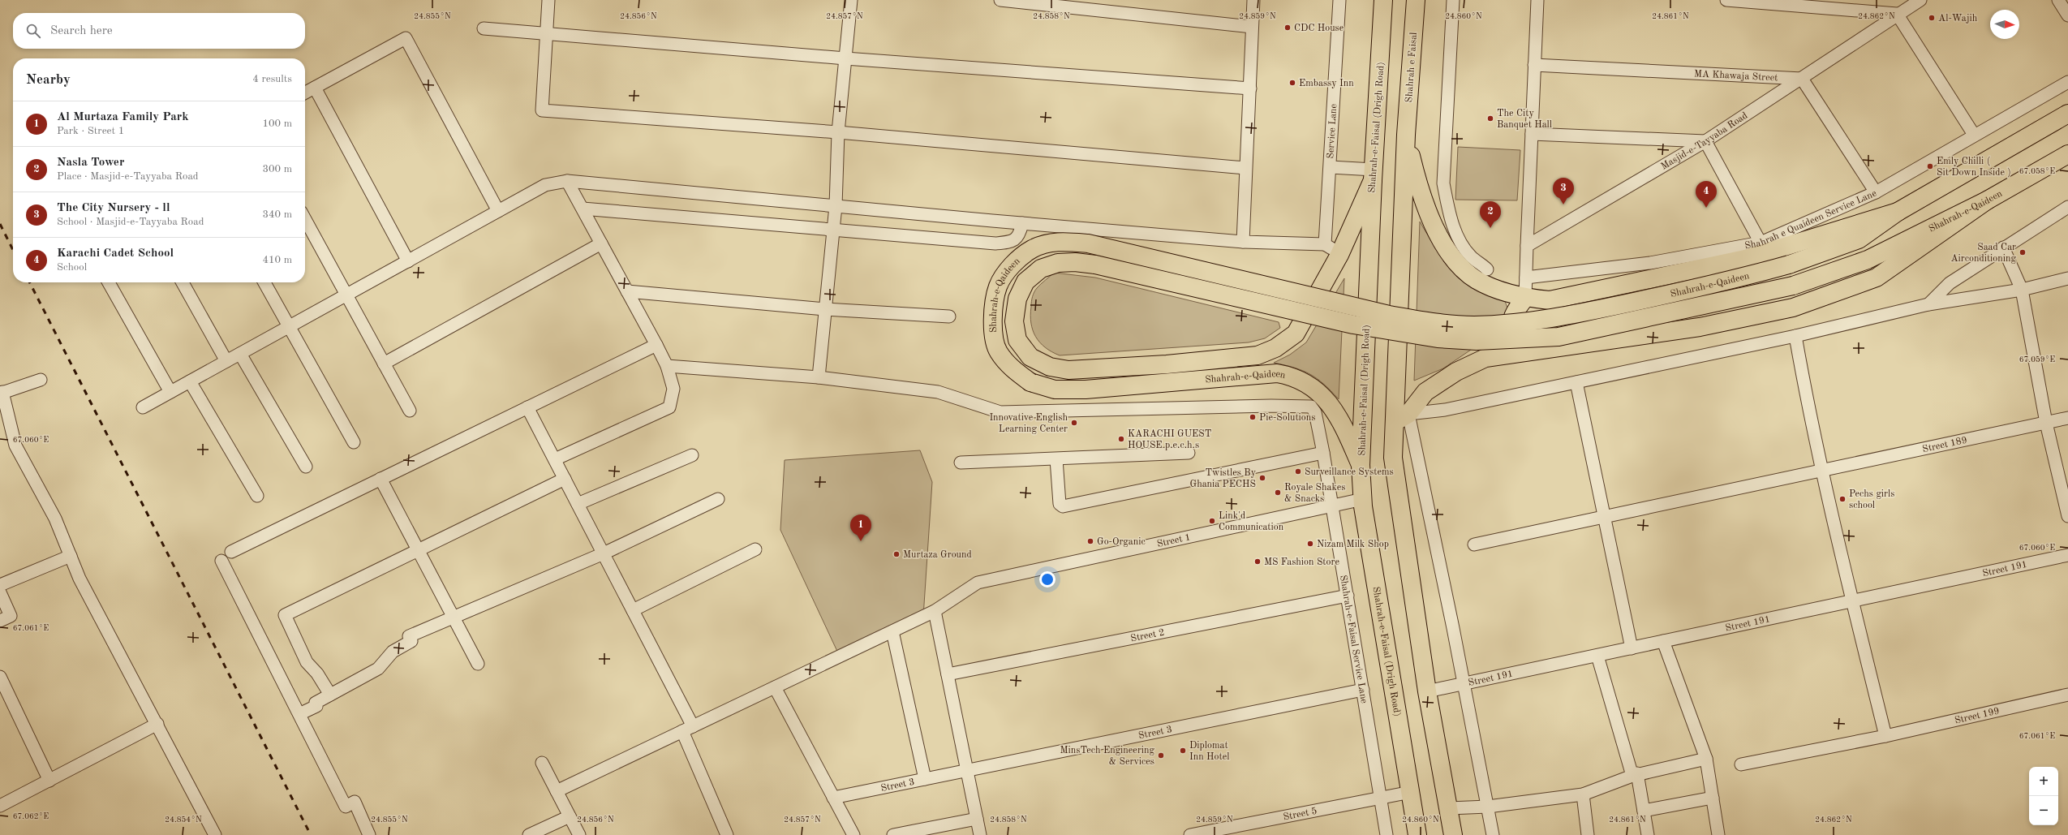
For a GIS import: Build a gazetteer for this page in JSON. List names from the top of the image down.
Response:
{
  "streets": {
    "main road": ["Shahrah e Faisal", "Shahrah-e-Faisal (Drigh Road)", "Shahrah-e-Qaideen"],
    "street": [
      "MA Khawaja Street",
      "Service Lane",
      "Masjid-e-Tayyaba Road",
      "Shahrah e Quaideen Service Lane",
      "Street 189",
      "Street 1",
      "Street 191",
      "Street 2",
      "Shahrah-e-Faisal Service Lane",
      "Street 199",
      "Street 3",
      "Street 5"
    ]
  },
  "crossings": [
    ["MA Khawaja Street", "Masjid-e-Tayyaba Road"],
    ["Shahrah-e-Faisal (Drigh Road)", "Shahrah-e-Qaideen"],
    ["Shahrah-e-Faisal (Drigh Road)", "Street 1"],
    ["Shahrah-e-Faisal (Drigh Road)", "Street 5"],
    ["Street 1", "Shahrah-e-Faisal Service Lane"],
    ["Street 2", "Shahrah-e-Faisal Service Lane"],
    ["Shahrah-e-Faisal Service Lane", "Street 3"],
    ["Shahrah-e-Faisal Service Lane", "Street 5"]
  ],
  "places": [
    "Al-Wajih",
    "CDC House",
    "Embassy Inn",
    "The City Banquet Hall",
    "Emly Chilli ( Sit Down Inside )",
    "Saad Car Airconditioning",
    "Pie-Solutions",
    "Innovative English Learning Center",
    "KARACHI GUEST HOUSE p.e.c.h.s",
    "Surveillance Systems",
    "Twistles By Ghania PECHS",
    "Royale Shakes & Snacks",
    "Pechs girls school",
    "Link'd Communication",
    "Go-Organic",
    "Nizam Milk Shop",
    "Murtaza Ground",
    "MS Fashion Store",
    "Diplomat Inn Hotel",
    "MinsTech Engineering & Services"
  ],
  "north": "right",
  "page": {
    "search": "Search here",
    "heading": ["Nearby", "4 results"],
    "list": [
      {
        "mark": "1",
        "name": "Al Murtaza Family Park",
        "note": "Park · Street 1",
        "value": "100 m"
      },
      {
        "mark": "2",
        "name": "Nasla Tower",
        "note": "Place · Masjid-e-Tayyaba Road",
        "value": "300 m"
      },
      {
        "mark": "3",
        "name": "The City Nursery - ll",
        "note": "School · Masjid-e-Tayyaba Road",
        "value": "340 m"
      },
      {
        "mark": "4",
        "name": "Karachi Cadet School",
        "note": "School",
        "value": "410 m"
      }
    ],
    "pins": [
      "3",
      "4",
      "2",
      "1"
    ],
    "map_buttons": ["+", "−"]
  },
  "coordinates": [
    "24.855°N",
    "24.856°N",
    "24.857°N",
    "24.858°N",
    "24.859°N",
    "24.860°N",
    "24.861°N",
    "24.862°N",
    "67.058°E",
    "67.059°E",
    "67.060°E",
    "67.061°E",
    "67.062°E",
    "24.854°N"
  ]
}
